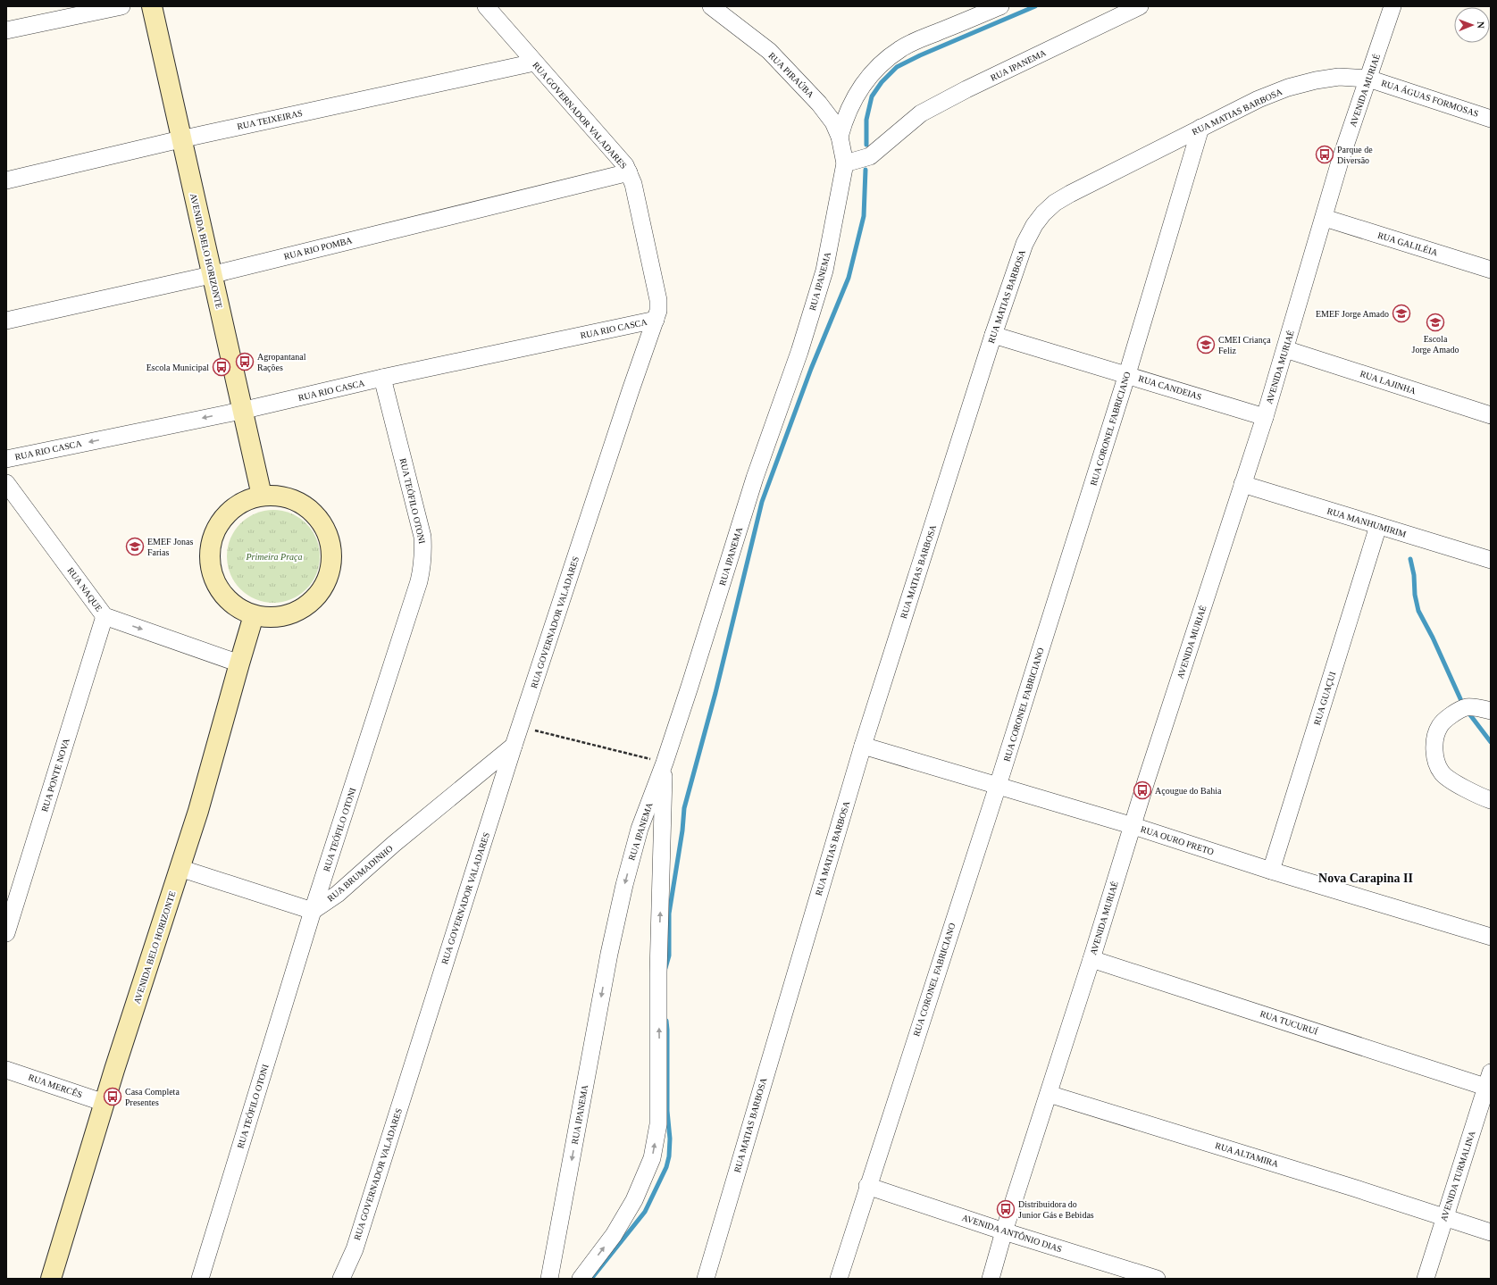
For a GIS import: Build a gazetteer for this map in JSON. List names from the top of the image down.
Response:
{
  "streets": {
    "street": [
      "RUA IPANEMA",
      "RUA PIRAÚBA",
      "AVENIDA MURIAÉ",
      "RUA ÁGUAS FORMOSAS",
      "RUA MATIAS BARBOSA",
      "RUA GOVERNADOR VALADARES",
      "RUA TEIXEIRAS",
      "RUA GALILÉIA",
      "RUA RIO POMBA",
      "AVENIDA BELO HORIZONTE",
      "RUA RIO CASCA",
      "RUA LAJINHA",
      "RUA CANDEIAS",
      "RUA CORONEL FABRICIANO",
      "RUA TEÓFILO OTONI",
      "RUA MANHUMIRIM",
      "RUA NAQUE",
      "RUA GUAÇUI",
      "RUA PONTE NOVA",
      "RUA OURO PRETO",
      "RUA BRUMADINHO",
      "RUA TUCURUÍ",
      "RUA MERCÊS",
      "RUA ALTAMIRA",
      "AVENIDA TURMALINA",
      "AVENIDA ANTÔNIO DIAS"
    ]
  },
  "crossings": [
    ["RUA IPANEMA", "RUA PIRAÚBA"],
    ["AVENIDA MURIAÉ", "RUA ÁGUAS FORMOSAS"],
    ["AVENIDA MURIAÉ", "RUA MATIAS BARBOSA"],
    ["AVENIDA MURIAÉ", "RUA GALILÉIA"],
    ["AVENIDA MURIAÉ", "RUA LAJINHA"],
    ["AVENIDA MURIAÉ", "RUA CANDEIAS"],
    ["AVENIDA MURIAÉ", "RUA MANHUMIRIM"],
    ["AVENIDA MURIAÉ", "RUA OURO PRETO"],
    ["AVENIDA MURIAÉ", "RUA TUCURUÍ"],
    ["AVENIDA MURIAÉ", "RUA ALTAMIRA"],
    ["AVENIDA MURIAÉ", "AVENIDA ANTÔNIO DIAS"],
    ["RUA ÁGUAS FORMOSAS", "RUA MATIAS BARBOSA"],
    ["RUA MATIAS BARBOSA", "RUA CANDEIAS"],
    ["RUA MATIAS BARBOSA", "RUA CORONEL FABRICIANO"],
    ["RUA MATIAS BARBOSA", "RUA OURO PRETO"],
    ["RUA GOVERNADOR VALADARES", "RUA TEIXEIRAS"],
    ["RUA GOVERNADOR VALADARES", "RUA RIO POMBA"],
    ["RUA GOVERNADOR VALADARES", "RUA RIO CASCA"],
    ["RUA GOVERNADOR VALADARES", "RUA BRUMADINHO"],
    ["RUA TEIXEIRAS", "AVENIDA BELO HORIZONTE"],
    ["RUA RIO POMBA", "AVENIDA BELO HORIZONTE"],
    ["AVENIDA BELO HORIZONTE", "RUA RIO CASCA"],
    ["AVENIDA BELO HORIZONTE", "RUA NAQUE"],
    ["AVENIDA BELO HORIZONTE", "RUA MERCÊS"],
    ["RUA RIO CASCA", "RUA TEÓFILO OTONI"],
    ["RUA CANDEIAS", "RUA CORONEL FABRICIANO"],
    ["RUA CORONEL FABRICIANO", "RUA OURO PRETO"],
    ["RUA CORONEL FABRICIANO", "AVENIDA ANTÔNIO DIAS"],
    ["RUA TEÓFILO OTONI", "RUA BRUMADINHO"],
    ["RUA MANHUMIRIM", "RUA GUAÇUI"],
    ["RUA NAQUE", "RUA PONTE NOVA"],
    ["RUA GUAÇUI", "RUA OURO PRETO"],
    ["RUA TUCURUÍ", "AVENIDA TURMALINA"],
    ["RUA ALTAMIRA", "AVENIDA TURMALINA"]
  ],
  "one_way": ["RUA RIO CASCA", "RUA NAQUE"],
  "districts": ["Nova Carapina II"],
  "parks": ["Primeira Praça"],
  "places": {
    "bus stop": [
      "Parque de Diversão",
      "Agropantanal Rações",
      "Escola Municipal",
      "Açougue do Bahia",
      "Casa Completa Presentes",
      "Distribuidora do Junior Gás e Bebidas"
    ],
    "school or university": [
      "EMEF Jorge Amado",
      "Escola Jorge Amado",
      "CMEI Criança Feliz",
      "EMEF Jonas Farias"
    ]
  },
  "north": "right"
}
